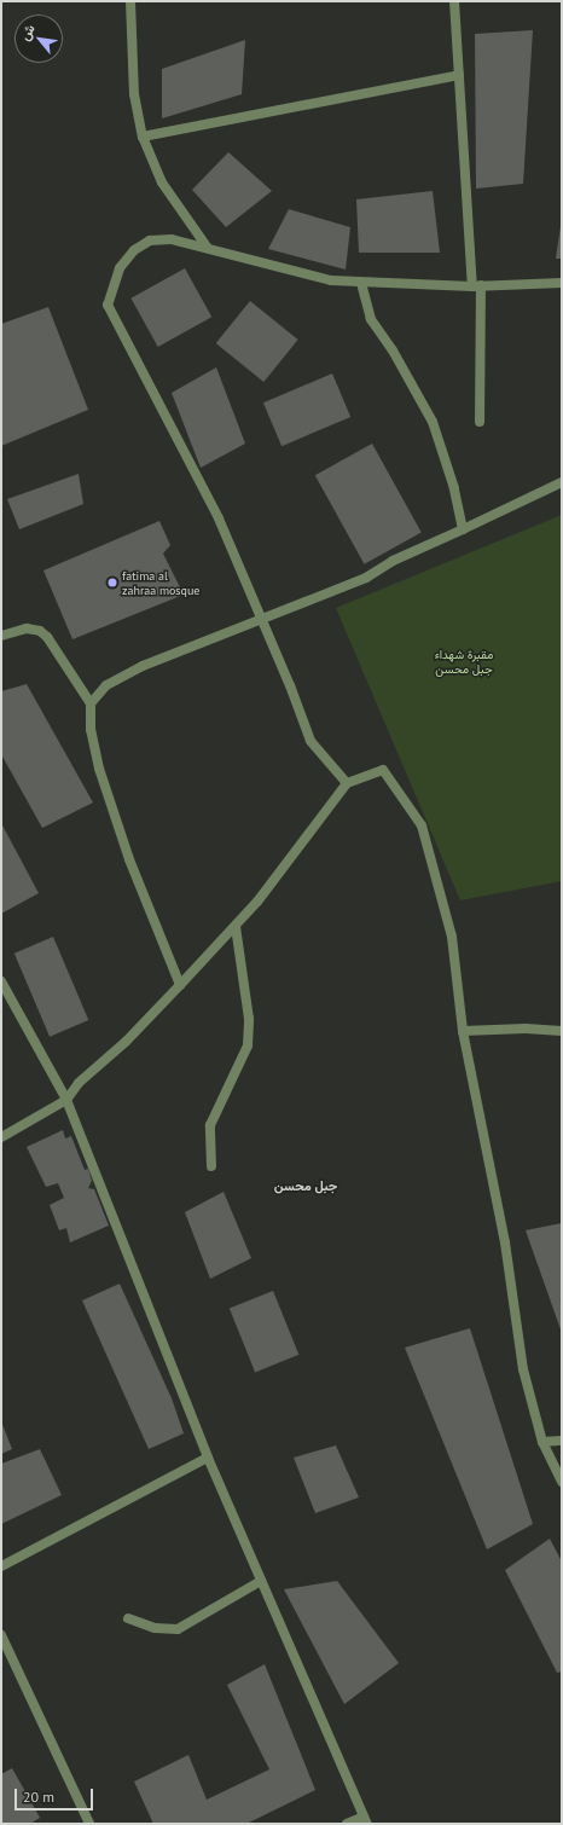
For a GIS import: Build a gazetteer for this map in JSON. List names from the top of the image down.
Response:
{
  "districts": ["جبل محسن"],
  "parks": ["مقبرة شهداء جبل محسن"],
  "places": ["fatima al zahraa mosque"],
  "scale_bar": "20 m",
  "north": "top left"
}
